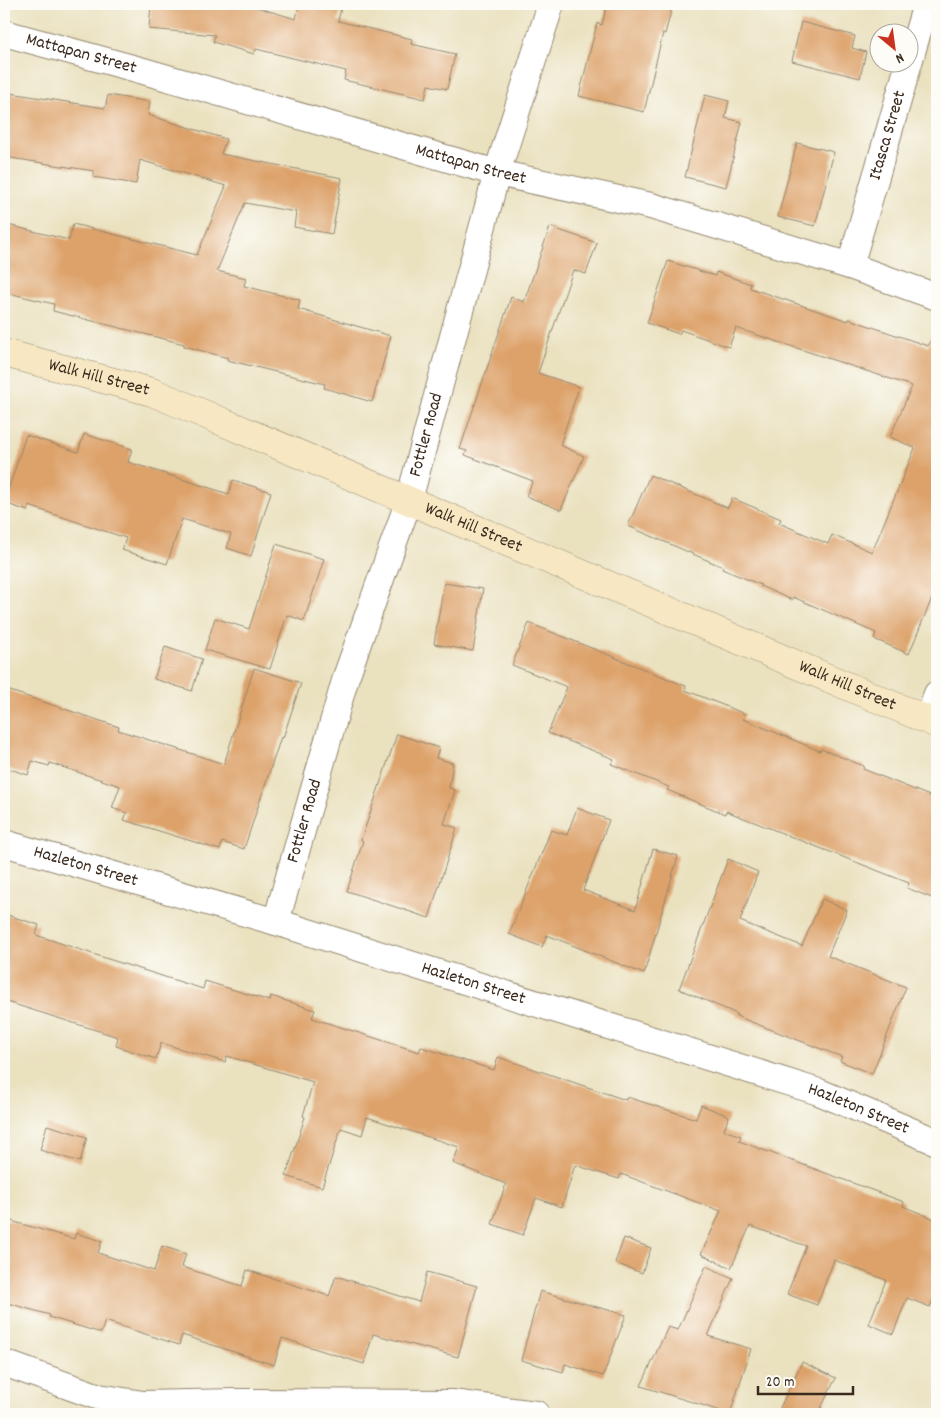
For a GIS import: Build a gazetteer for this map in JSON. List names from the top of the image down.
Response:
{
  "streets": {
    "main road": ["Walk Hill Street"],
    "street": [
      "Mattapan Street",
      "Itasca Street",
      "Fottler Road",
      "Hazleton Street"
    ]
  },
  "crossings": [
    ["Mattapan Street", "Itasca Street"],
    ["Mattapan Street", "Fottler Road"],
    ["Walk Hill Street", "Fottler Road"],
    ["Fottler Road", "Hazleton Street"]
  ],
  "scale_bar": "20 m",
  "north": "bottom right"
}
